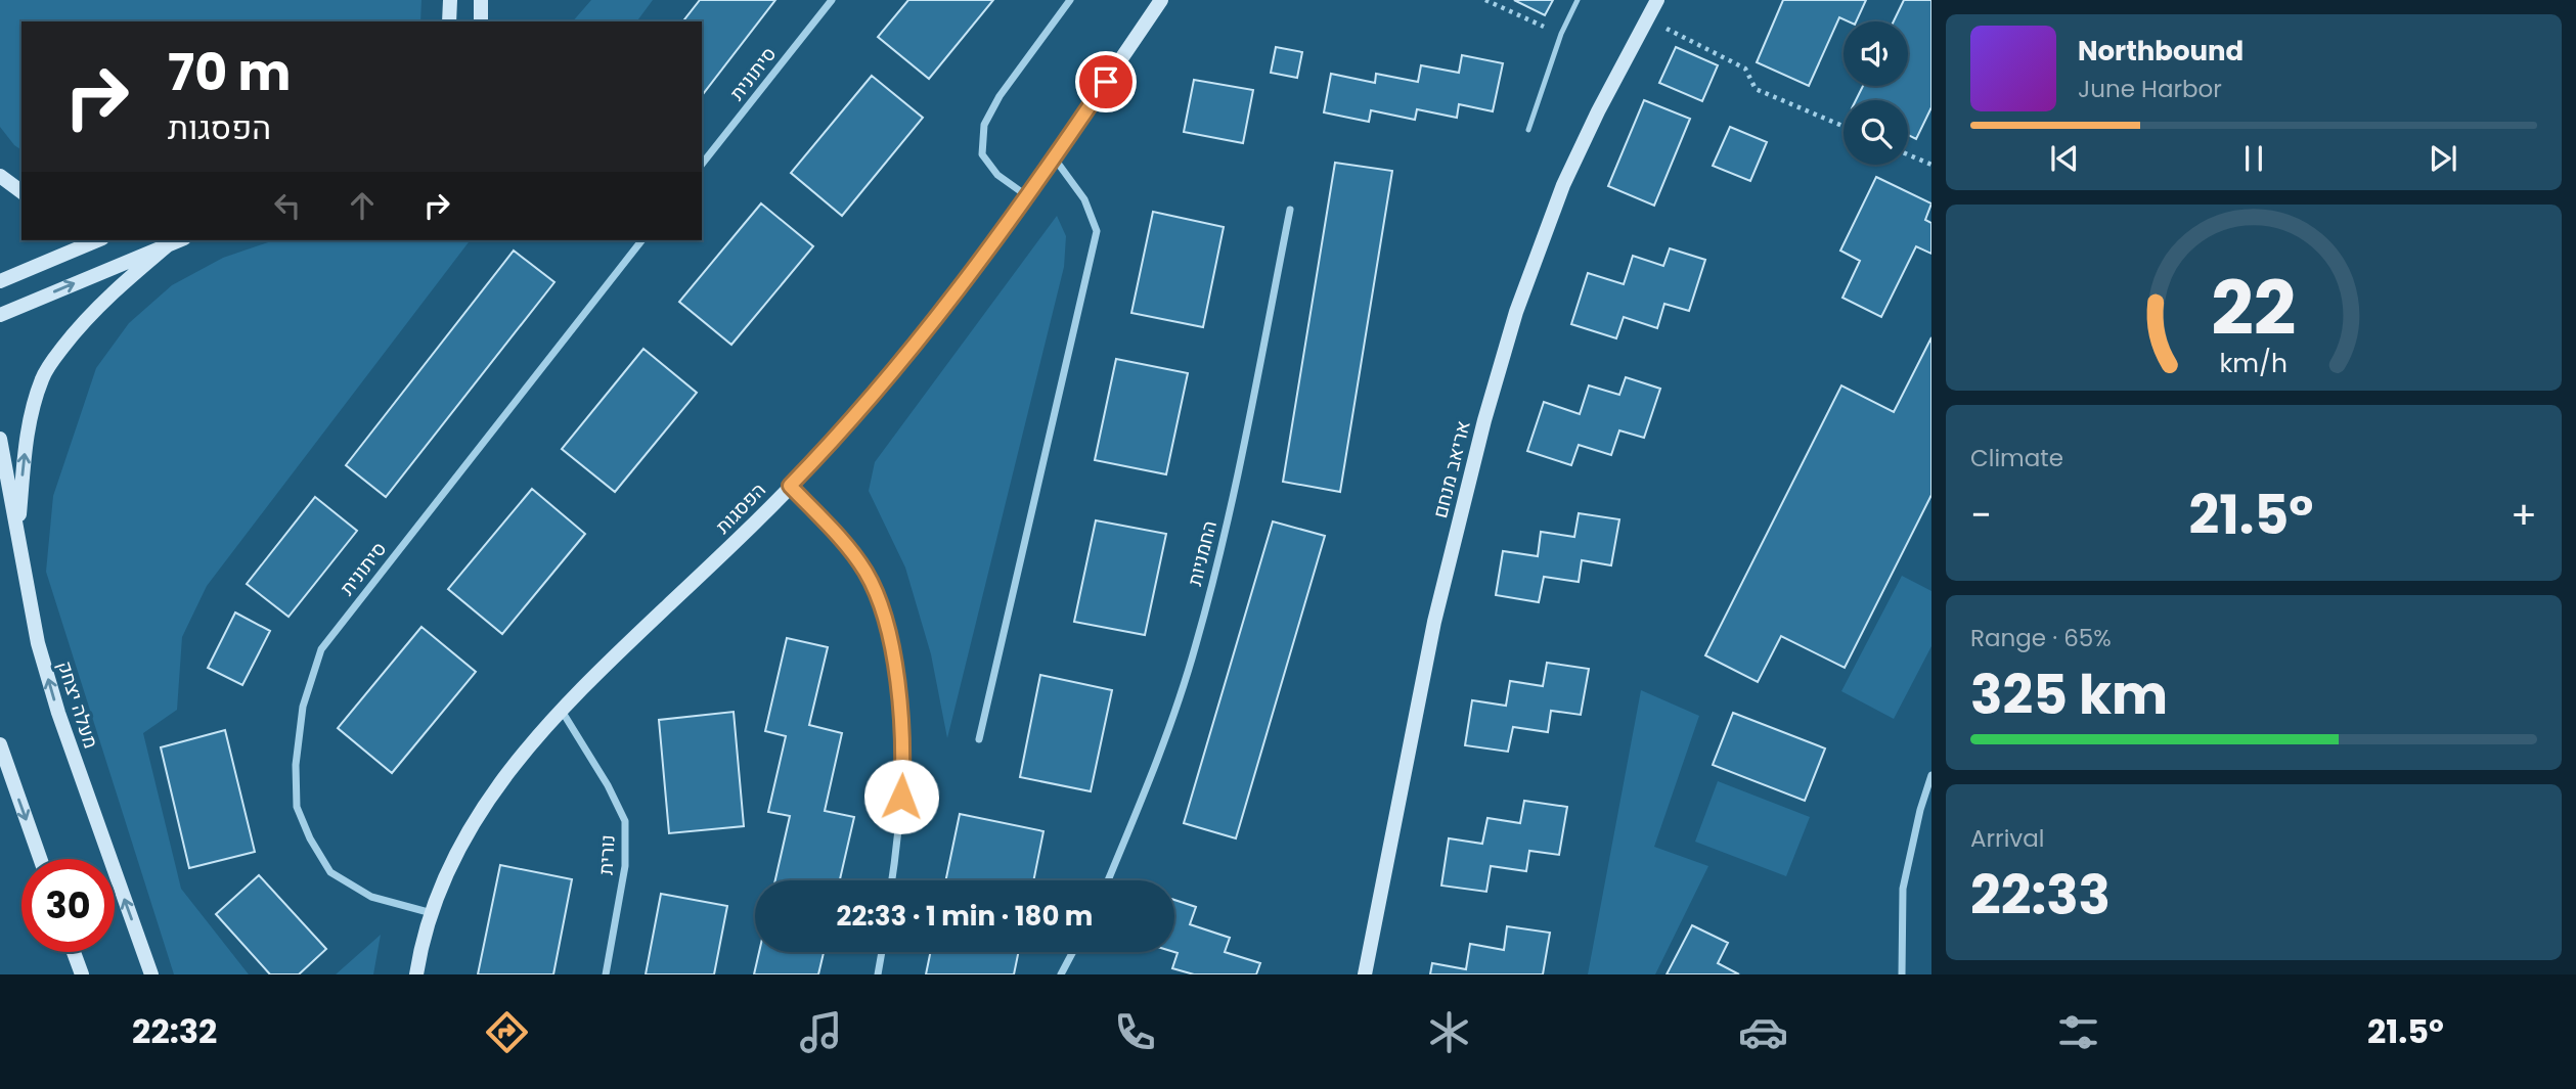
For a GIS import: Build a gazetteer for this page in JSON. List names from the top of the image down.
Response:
{
  "streets": {
    "street": [
      "סיתונית",
      "אריאב מנחם",
      "הפסגות",
      "החמניות",
      "מעלה יצחק",
      "נורית"
    ]
  },
  "crossings": [
    ["סיתונית", "הפסגות"],
    ["הפסגות", "נורית"]
  ],
  "page": {
    "turn": ["70 m", "הפסגות"],
    "song": ["Northbound", "June Harbor"],
    "tile": [
      "Climate",
      ["Range · 65%", "325 km"],
      ["Arrival", "22:33"]
    ],
    "heat": ["−", "21.5°", "+"],
    "limit": "30",
    "trip": "22:33 · 1 min · 180 m",
    "tabs": ["22:32", "21.5°"],
    "gauge": ["22", "km/h"]
  }
}
